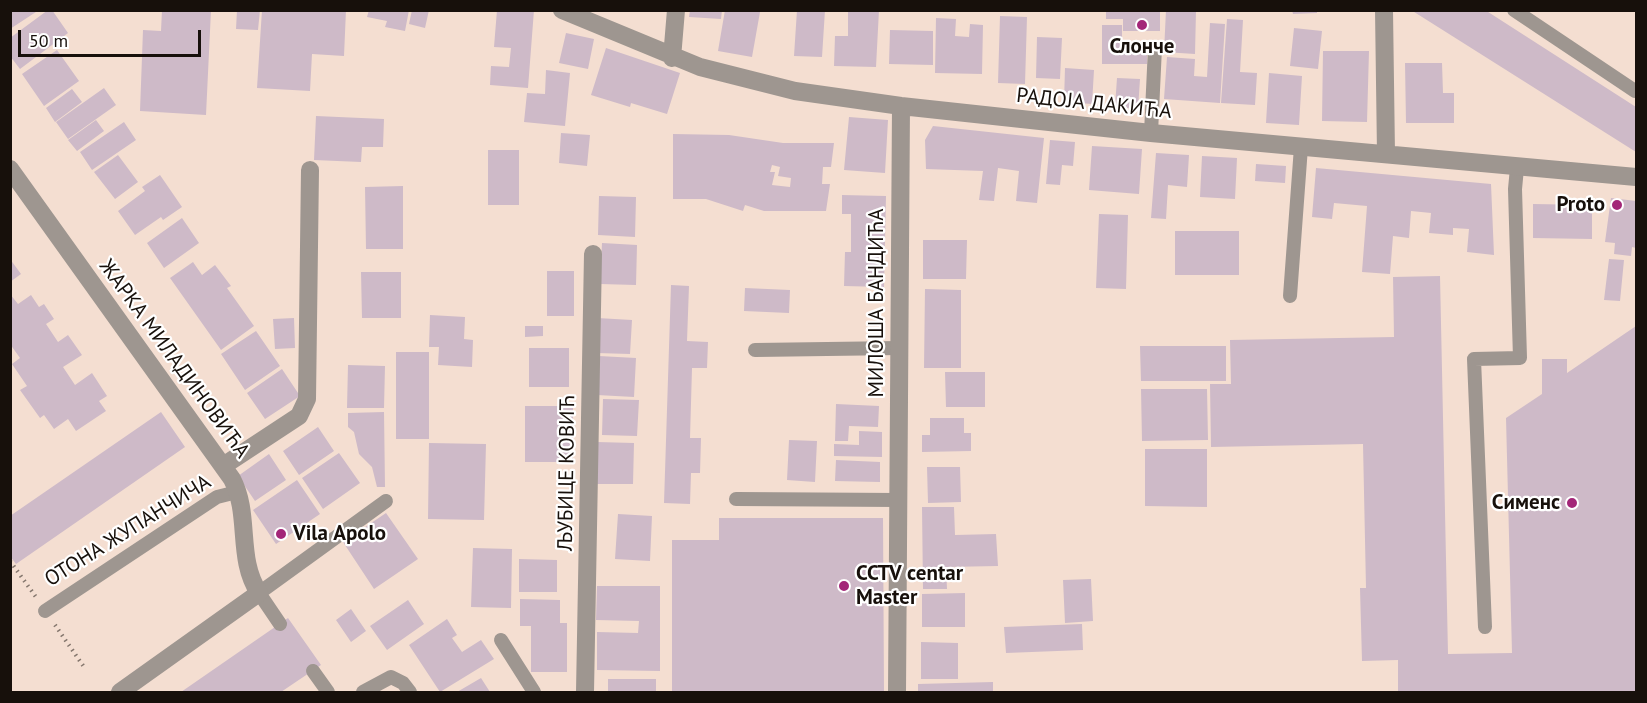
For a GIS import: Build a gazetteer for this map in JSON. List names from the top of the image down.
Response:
{
  "streets": {
    "street": [
      "РАДОЈА ДАКИЋА",
      "МИЛОША БАНДИЋА",
      "ЖАРКА МИЛАДИНОВИЋА",
      "ЉУБИЦЕ КОВИЋ"
    ],
    "lane": ["ОТОНА ЖУПАНЧИЧА"]
  },
  "crossings": [
    ["РАДОЈА ДАКИЋА", "МИЛОША БАНДИЋА"],
    ["ЖАРКА МИЛАДИНОВИЋА", "ОТОНА ЖУПАНЧИЧА"]
  ],
  "places": [
    "Слонче",
    "Proto",
    "Сименс",
    "Vila Apolo",
    "CCTV centar Master"
  ],
  "scale_bar": "50 m"
}
